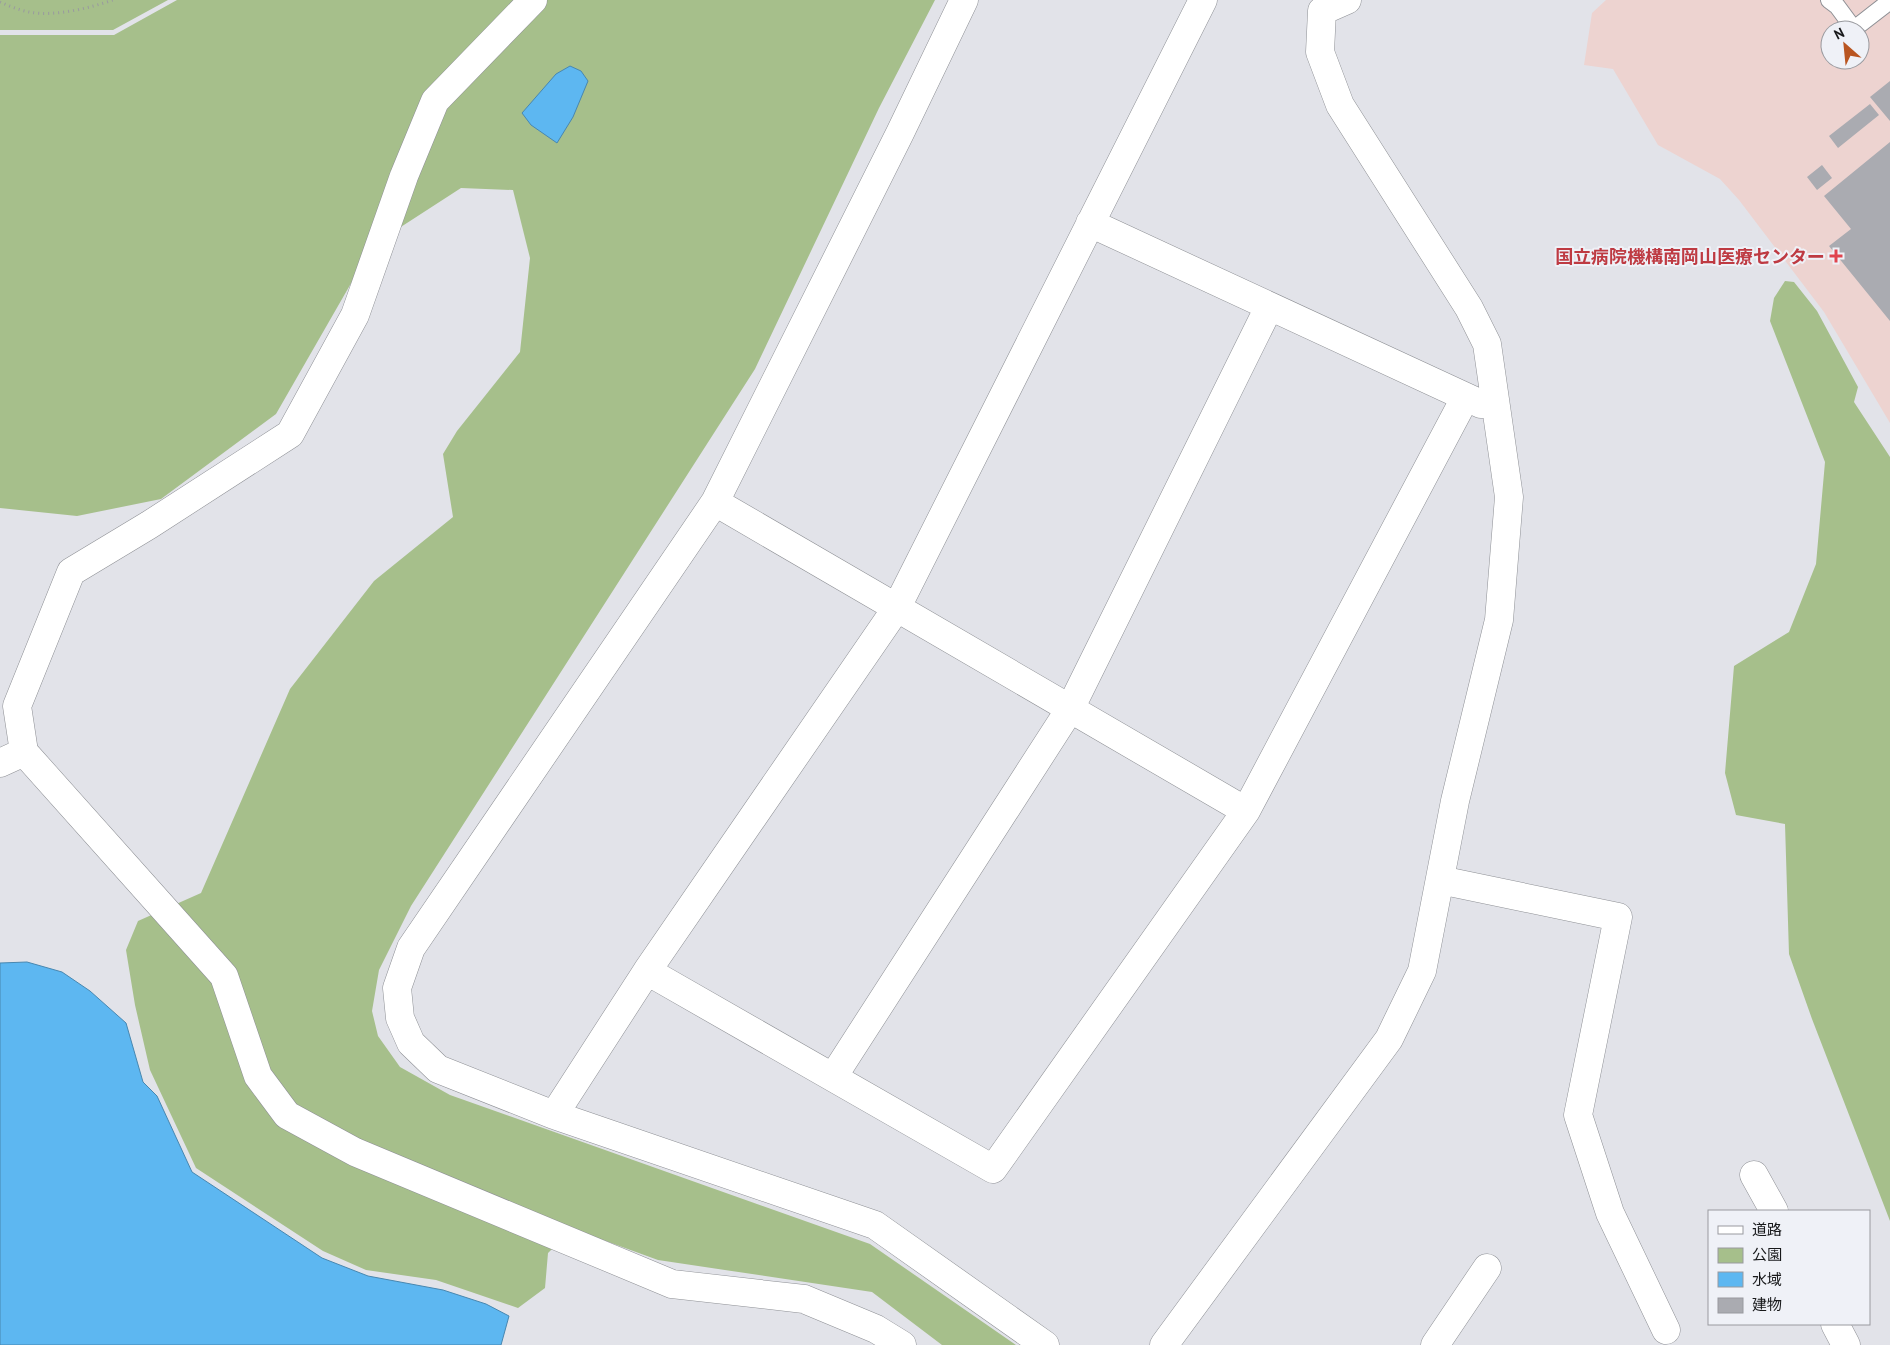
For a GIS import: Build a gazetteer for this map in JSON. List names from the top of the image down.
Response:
{
  "places": {
    "health": ["国立病院機構南岡山医療センター"]
  },
  "legend": [
    "道路",
    "公園",
    "水域",
    "建物"
  ],
  "north": "top left"
}
